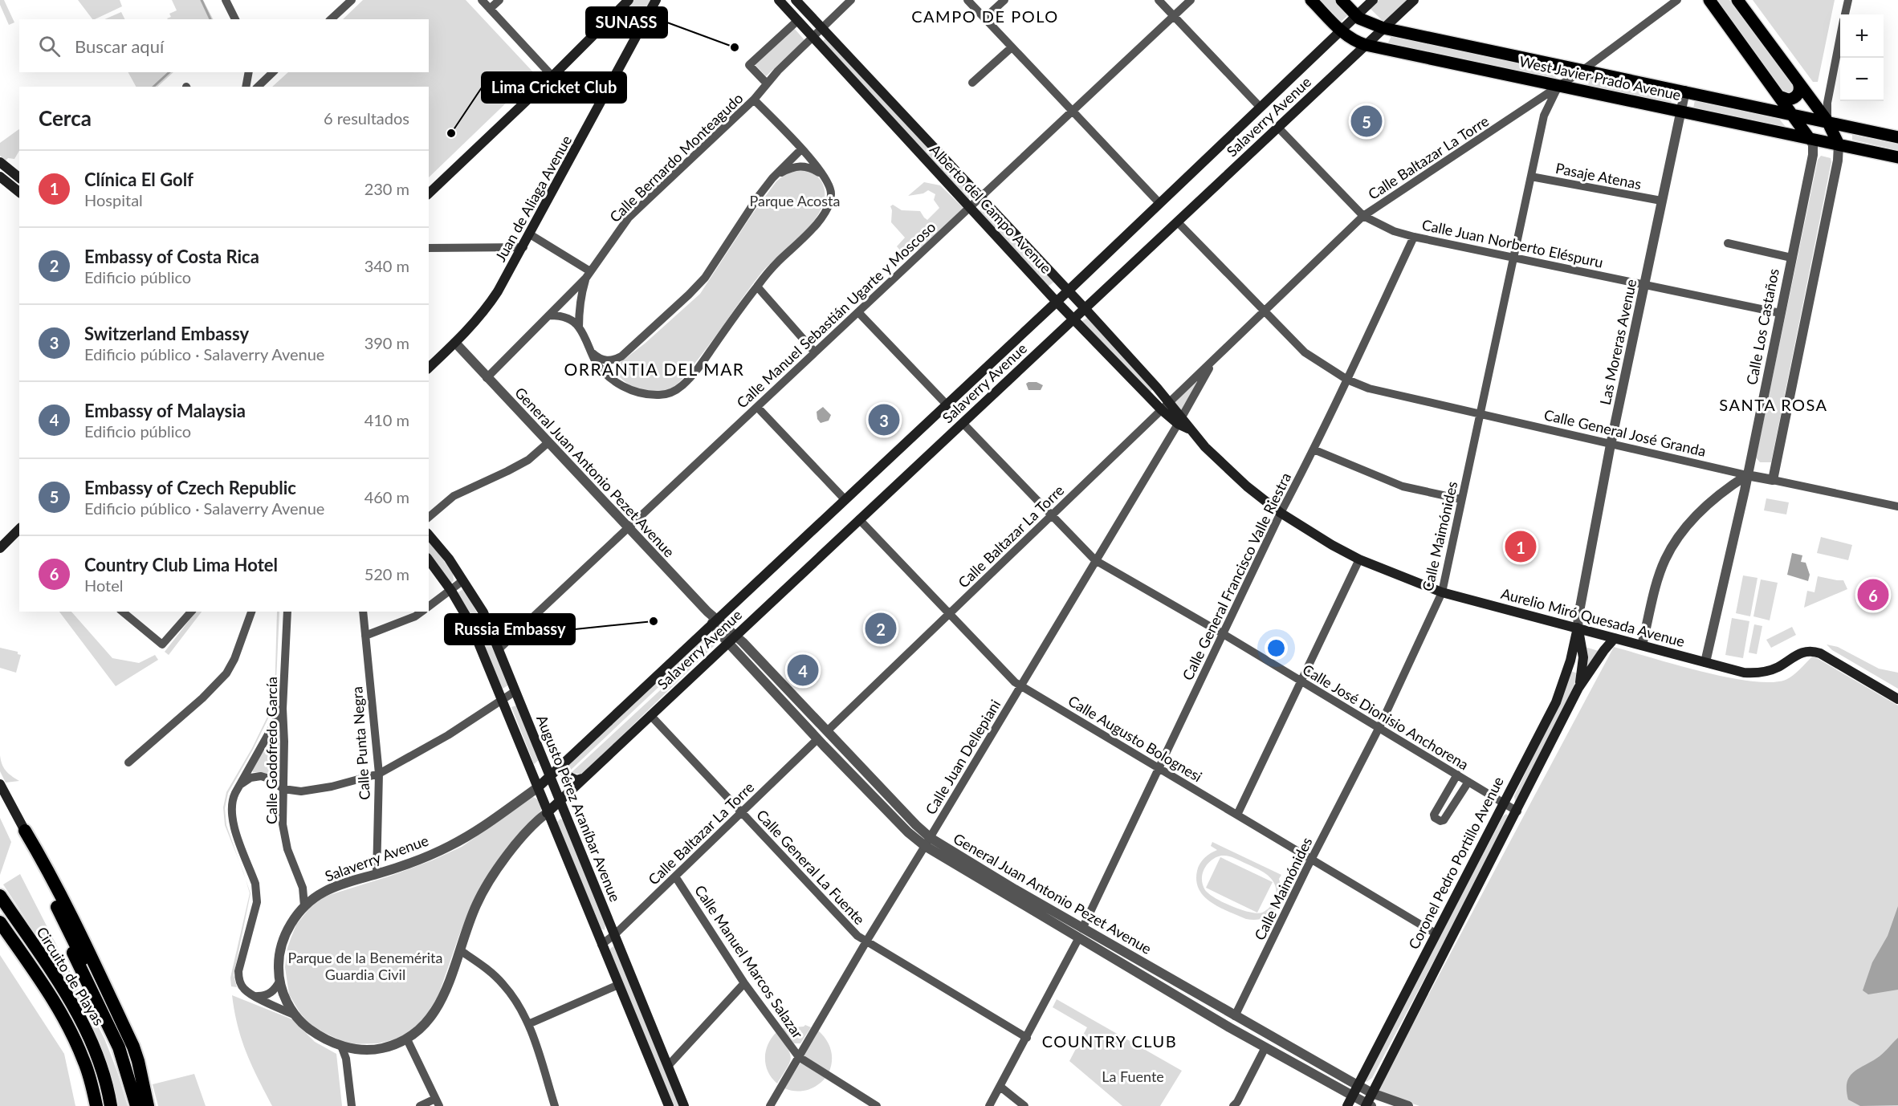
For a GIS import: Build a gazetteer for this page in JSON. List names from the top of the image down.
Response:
{
  "streets": {
    "highway": ["Circuito de Playas"],
    "main road": [
      "West Javier Prado Avenue",
      "Salaverry Avenue",
      "Juan de Aliaga Avenue",
      "Alberto del Campo Avenue",
      "Aurelio Miró Quesada Avenue",
      "Augusto Pérez Araníbar Avenue",
      "Coronel Pedro Portillo Avenue"
    ],
    "street": [
      "Calle Bernardo Monteagudo",
      "Calle Baltazar La Torre",
      "Pasaje Atenas",
      "Calle Juan Norberto Eléspuru",
      "Calle Manuel Sebastián Ugarte y Moscoso",
      "Calle Los Castaños",
      "Las Moreras Avenue",
      "Calle General José Granda",
      "General Juan Antonio Pezet Avenue",
      "Calle Maimónides",
      "Calle General Francisco Valle Riestra",
      "Calle José Dionisio Anchorena",
      "Calle Augusto Bolognesi",
      "Calle Punta Negra",
      "Calle Godofredo García",
      "Calle Juan Dellepiani",
      "Calle General La Fuente",
      "Calle Manuel Marcos Salazar"
    ]
  },
  "crossings": [
    ["West Javier Prado Avenue", "Salaverry Avenue"],
    ["West Javier Prado Avenue", "Calle Baltazar La Torre"],
    ["West Javier Prado Avenue", "Calle Los Castaños"],
    ["West Javier Prado Avenue", "Las Moreras Avenue"],
    ["West Javier Prado Avenue", "Calle Maimónides"],
    ["Salaverry Avenue", "Alberto del Campo Avenue"],
    ["Salaverry Avenue", "Calle Juan Norberto Eléspuru"],
    ["Salaverry Avenue", "Calle General José Granda"],
    ["Salaverry Avenue", "General Juan Antonio Pezet Avenue"],
    ["Salaverry Avenue", "Calle José Dionisio Anchorena"],
    ["Salaverry Avenue", "Calle Augusto Bolognesi"],
    ["Salaverry Avenue", "Calle Punta Negra"],
    ["Salaverry Avenue", "Calle Godofredo García"],
    ["Salaverry Avenue", "Augusto Pérez Araníbar Avenue"],
    ["Salaverry Avenue", "Calle General La Fuente"],
    ["Calle Bernardo Monteagudo", "Alberto del Campo Avenue"],
    ["Calle Bernardo Monteagudo", "General Juan Antonio Pezet Avenue"],
    ["Calle Baltazar La Torre", "Alberto del Campo Avenue"],
    ["Calle Baltazar La Torre", "Calle Juan Norberto Eléspuru"],
    ["Calle Baltazar La Torre", "Calle General José Granda"],
    ["Calle Baltazar La Torre", "General Juan Antonio Pezet Avenue"],
    ["Calle Baltazar La Torre", "Calle Maimónides"],
    ["Calle Baltazar La Torre", "Calle José Dionisio Anchorena"],
    ["Calle Baltazar La Torre", "Calle Augusto Bolognesi"],
    ["Calle Baltazar La Torre", "Calle Juan Dellepiani"],
    ["Calle Baltazar La Torre", "Augusto Pérez Araníbar Avenue"],
    ["Calle Baltazar La Torre", "Calle General La Fuente"],
    ["Calle Baltazar La Torre", "Calle Manuel Marcos Salazar"],
    ["Pasaje Atenas", "Las Moreras Avenue"],
    ["Pasaje Atenas", "Calle Maimónides"],
    ["Juan de Aliaga Avenue", "General Juan Antonio Pezet Avenue"],
    ["Alberto del Campo Avenue", "Calle Manuel Sebastián Ugarte y Moscoso"],
    ["Alberto del Campo Avenue", "Calle General Francisco Valle Riestra"],
    ["Alberto del Campo Avenue", "Aurelio Miró Quesada Avenue"],
    ["Alberto del Campo Avenue", "Calle Juan Dellepiani"],
    ["Calle Juan Norberto Eléspuru", "Calle Los Castaños"],
    ["Calle Juan Norberto Eléspuru", "Las Moreras Avenue"],
    ["Calle Juan Norberto Eléspuru", "Calle Maimónides"],
    ["Calle Juan Norberto Eléspuru", "Calle General Francisco Valle Riestra"],
    ["Calle Manuel Sebastián Ugarte y Moscoso", "General Juan Antonio Pezet Avenue"],
    ["Calle Manuel Sebastián Ugarte y Moscoso", "Augusto Pérez Araníbar Avenue"],
    ["Calle Los Castaños", "Calle General José Granda"],
    ["Calle Los Castaños", "Aurelio Miró Quesada Avenue"],
    ["Las Moreras Avenue", "Calle General José Granda"],
    ["Las Moreras Avenue", "Aurelio Miró Quesada Avenue"],
    ["Las Moreras Avenue", "Coronel Pedro Portillo Avenue"],
    ["Calle General José Granda", "Calle Maimónides"],
    ["Calle General José Granda", "Calle General Francisco Valle Riestra"],
    ["General Juan Antonio Pezet Avenue", "Calle Maimónides"],
    ["General Juan Antonio Pezet Avenue", "Calle General Francisco Valle Riestra"],
    ["General Juan Antonio Pezet Avenue", "Calle Juan Dellepiani"],
    ["General Juan Antonio Pezet Avenue", "Coronel Pedro Portillo Avenue"],
    ["Calle Maimónides", "Aurelio Miró Quesada Avenue"],
    ["Calle Maimónides", "Calle José Dionisio Anchorena"],
    ["Calle Maimónides", "Calle Augusto Bolognesi"],
    ["Calle General Francisco Valle Riestra", "Aurelio Miró Quesada Avenue"],
    ["Calle General Francisco Valle Riestra", "Calle José Dionisio Anchorena"],
    ["Calle General Francisco Valle Riestra", "Calle Augusto Bolognesi"],
    ["Aurelio Miró Quesada Avenue", "Coronel Pedro Portillo Avenue"],
    ["Calle José Dionisio Anchorena", "Calle Juan Dellepiani"],
    ["Calle José Dionisio Anchorena", "Coronel Pedro Portillo Avenue"],
    ["Calle Augusto Bolognesi", "Calle Juan Dellepiani"],
    ["Calle Augusto Bolognesi", "Coronel Pedro Portillo Avenue"],
    ["Calle Juan Dellepiani", "Calle General La Fuente"],
    ["Calle Juan Dellepiani", "Calle Manuel Marcos Salazar"]
  ],
  "districts": [
    "CAMPO DE POLO",
    "ORRANTIA DEL MAR",
    "SANTA ROSA",
    "COUNTRY CLUB"
  ],
  "parks": ["Parque Acosta", "Parque de la Benemérita Guardia Civil", "La Fuente"],
  "places": ["SUNASS", "Lima Cricket Club", "Russia Embassy"],
  "page": {
    "map_buttons": ["+", "−"],
    "search": "Buscar aquí",
    "heading": ["Cerca", "6 resultados"],
    "pins": [
      "5",
      "3",
      "1",
      "6",
      "2",
      "4"
    ],
    "list": [
      {
        "mark": "1",
        "name": "Clínica El Golf",
        "note": "Hospital",
        "value": "230 m"
      },
      {
        "mark": "2",
        "name": "Embassy of Costa Rica",
        "note": "Edificio público",
        "value": "340 m"
      },
      {
        "mark": "3",
        "name": "Switzerland Embassy",
        "note": "Edificio público · Salaverry Avenue",
        "value": "390 m"
      },
      {
        "mark": "4",
        "name": "Embassy of Malaysia",
        "note": "Edificio público",
        "value": "410 m"
      },
      {
        "mark": "5",
        "name": "Embassy of Czech Republic",
        "note": "Edificio público · Salaverry Avenue",
        "value": "460 m"
      },
      {
        "mark": "6",
        "name": "Country Club Lima Hotel",
        "note": "Hotel",
        "value": "520 m"
      }
    ]
  }
}
